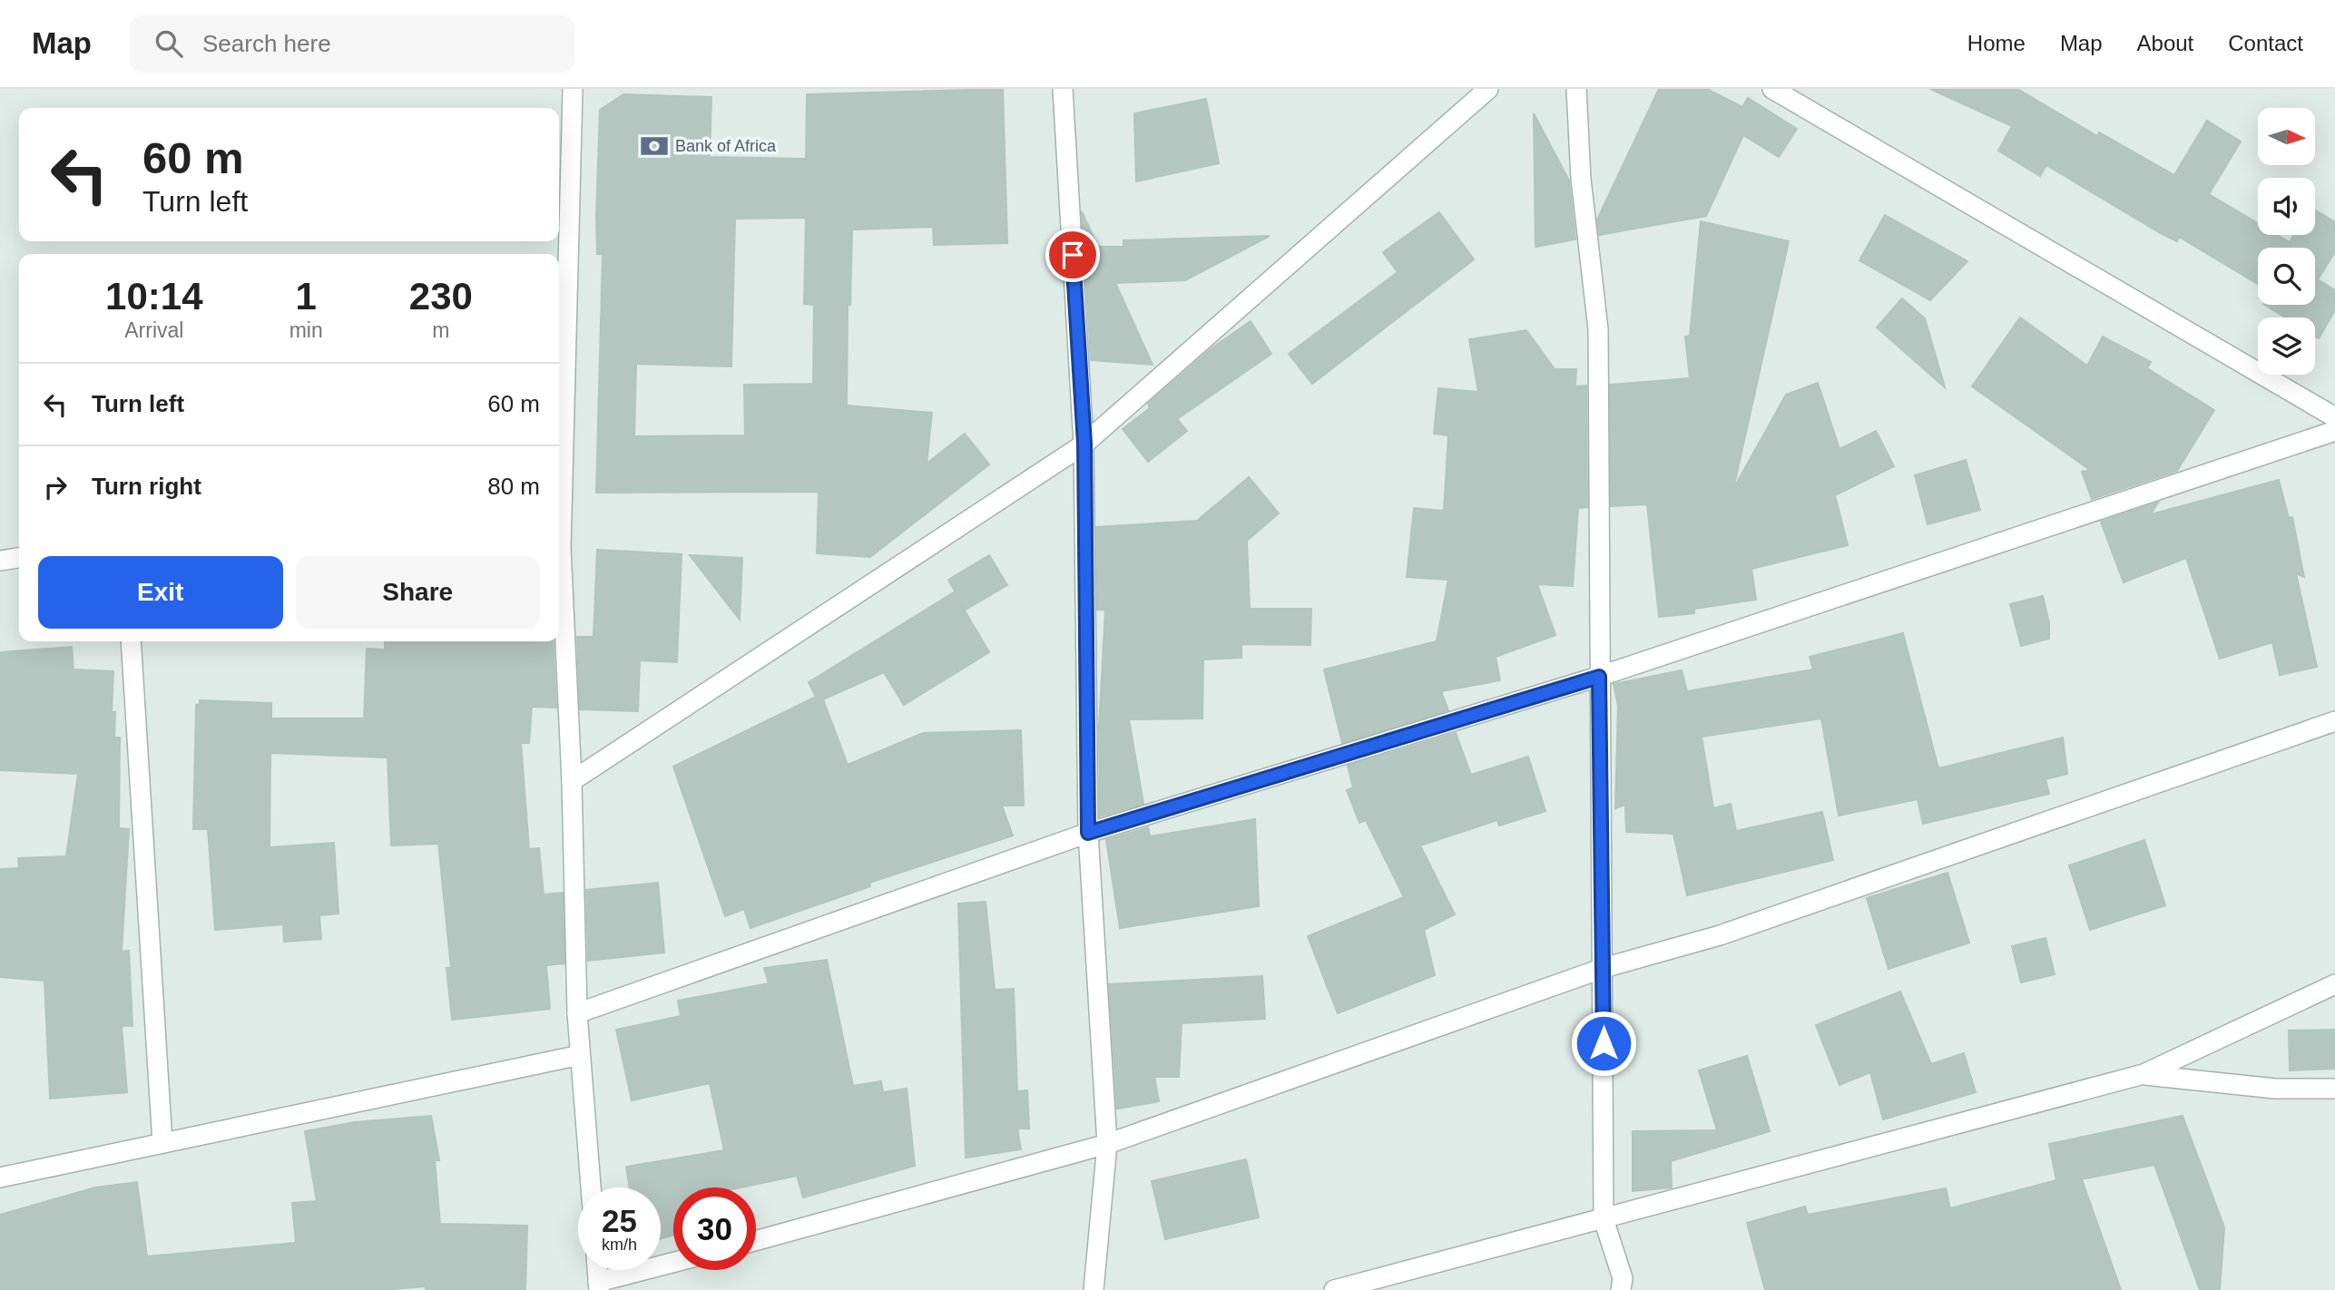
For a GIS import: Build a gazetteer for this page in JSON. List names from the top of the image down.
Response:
{
  "places": {
    "bank": ["Bank of Africa"]
  },
  "north": "right",
  "page": {
    "header": "Map",
    "search": "Search here",
    "nav": [
      "Home",
      "Map",
      "About",
      "Contact"
    ],
    "turn": ["60 m", "Turn left"],
    "eta": [
      "10:14",
      "Arrival",
      "1",
      "min",
      "230",
      "m"
    ],
    "list": [
      {
        "name": "Turn left",
        "value": "60 m"
      },
      {
        "name": "Turn right",
        "value": "80 m"
      }
    ],
    "buttons": ["Exit", "Share"],
    "speed": "25 km/h",
    "limit": "30"
  }
}
